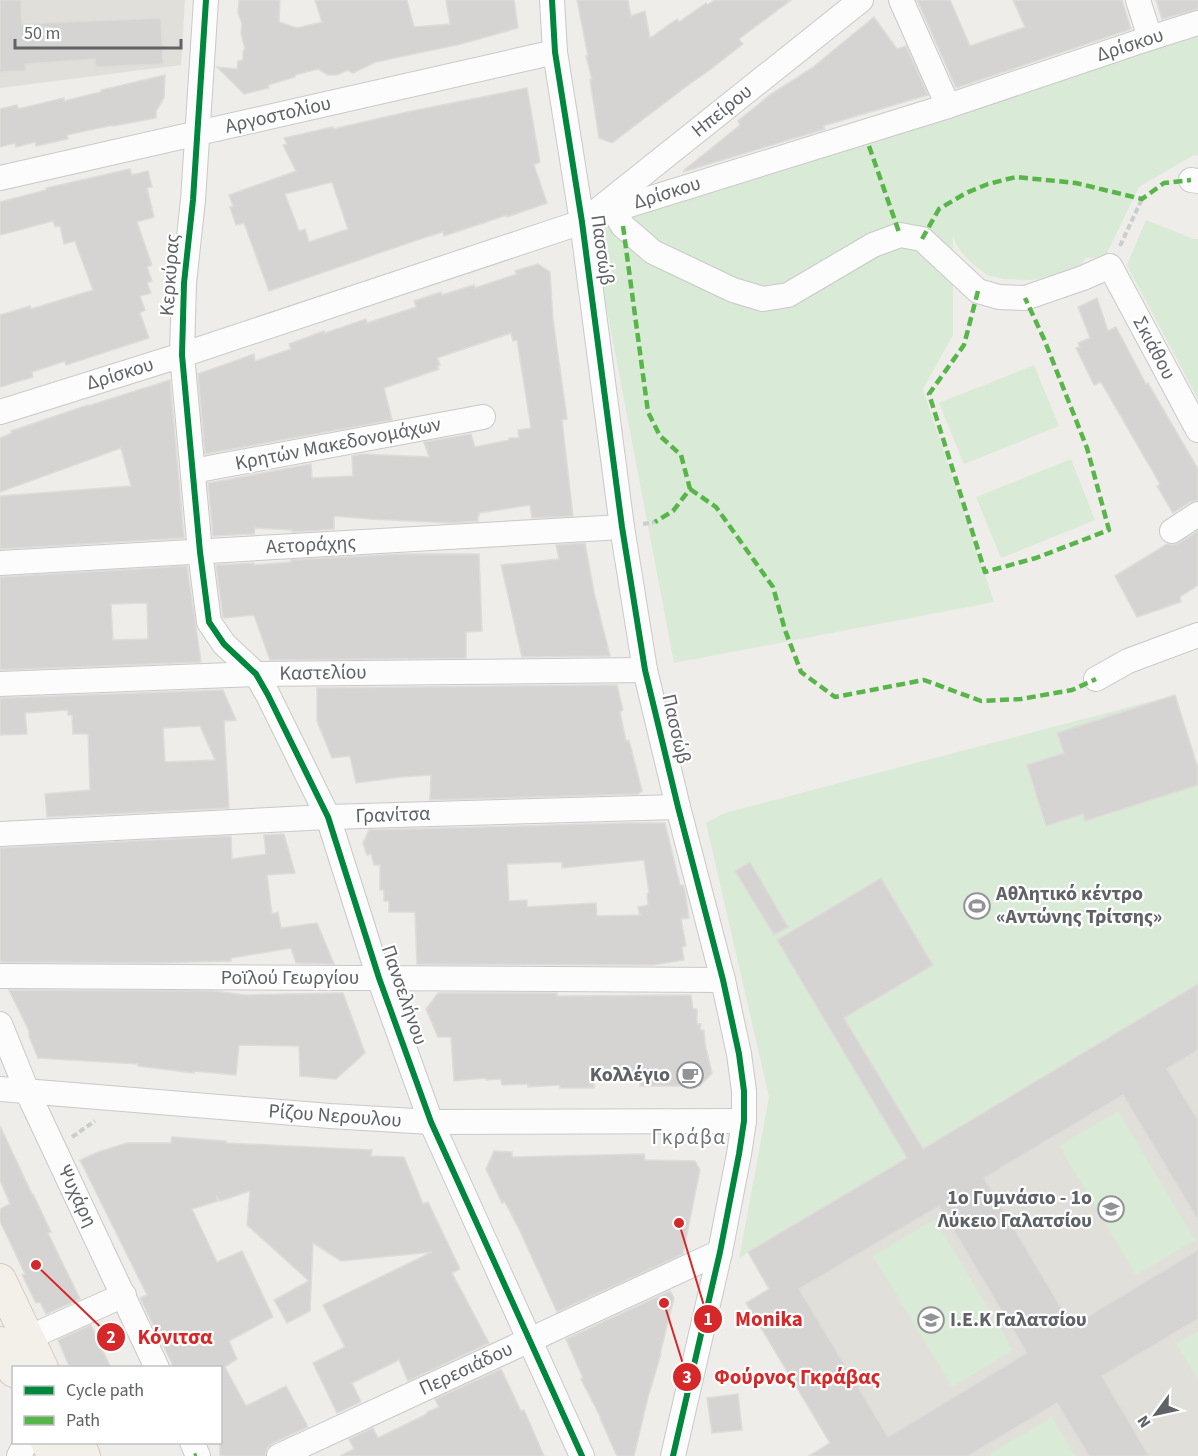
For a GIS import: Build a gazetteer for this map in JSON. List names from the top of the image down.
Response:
{
  "streets": {
    "street": [
      "Δρίσκου",
      "Ηπείρου",
      "Αργοστολίου",
      "Πασσώβ",
      "Κερκύρας",
      "Σκιάθου",
      "Κρητών Μακεδονομάχων",
      "Αετοράχης",
      "Καστελίου",
      "Γρανίτσα",
      "Ροϊλού Γεωργίου",
      "Πανσελήνου",
      "Ρίζου Νερουλου",
      "Ψυχάρη",
      "Περεσιάδου"
    ]
  },
  "crossings": [
    ["Δρίσκου", "Ηπείρου"],
    ["Δρίσκου", "Πασσώβ"],
    ["Δρίσκου", "Κερκύρας"],
    ["Ηπείρου", "Πασσώβ"],
    ["Αργοστολίου", "Πασσώβ"],
    ["Αργοστολίου", "Κερκύρας"],
    ["Πασσώβ", "Αετοράχης"],
    ["Πασσώβ", "Καστελίου"],
    ["Πασσώβ", "Γρανίτσα"],
    ["Πασσώβ", "Ροϊλού Γεωργίου"],
    ["Πασσώβ", "Ρίζου Νερουλου"],
    ["Πασσώβ", "Περεσιάδου"],
    ["Κερκύρας", "Κρητών Μακεδονομάχων"],
    ["Κερκύρας", "Αετοράχης"],
    ["Κερκύρας", "Πανσελήνου"],
    ["Αετοράχης", "Πανσελήνου"],
    ["Καστελίου", "Πανσελήνου"],
    ["Γρανίτσα", "Πανσελήνου"],
    ["Ροϊλού Γεωργίου", "Πανσελήνου"],
    ["Πανσελήνου", "Ρίζου Νερουλου"],
    ["Πανσελήνου", "Περεσιάδου"],
    ["Ρίζου Νερουλου", "Ψυχάρη"]
  ],
  "districts": ["Γκράβα"],
  "places": {
    "sports": ["Αθλητικό κέντρο «Αντώνης Τρίτσης»"],
    "cafe": ["Κολλέγιο"],
    "school or university": ["1ο Γυμνάσιο - 1ο Λύκειο Γαλατσίου", "Ι.Ε.Κ Γαλατσίου"],
    "other": ["Monika", "Κόνιτσα", "Φούρνος Γκράβας"]
  },
  "legend": ["Cycle path", "Path"],
  "scale_bar": "50 m",
  "north": "bottom left"
}
